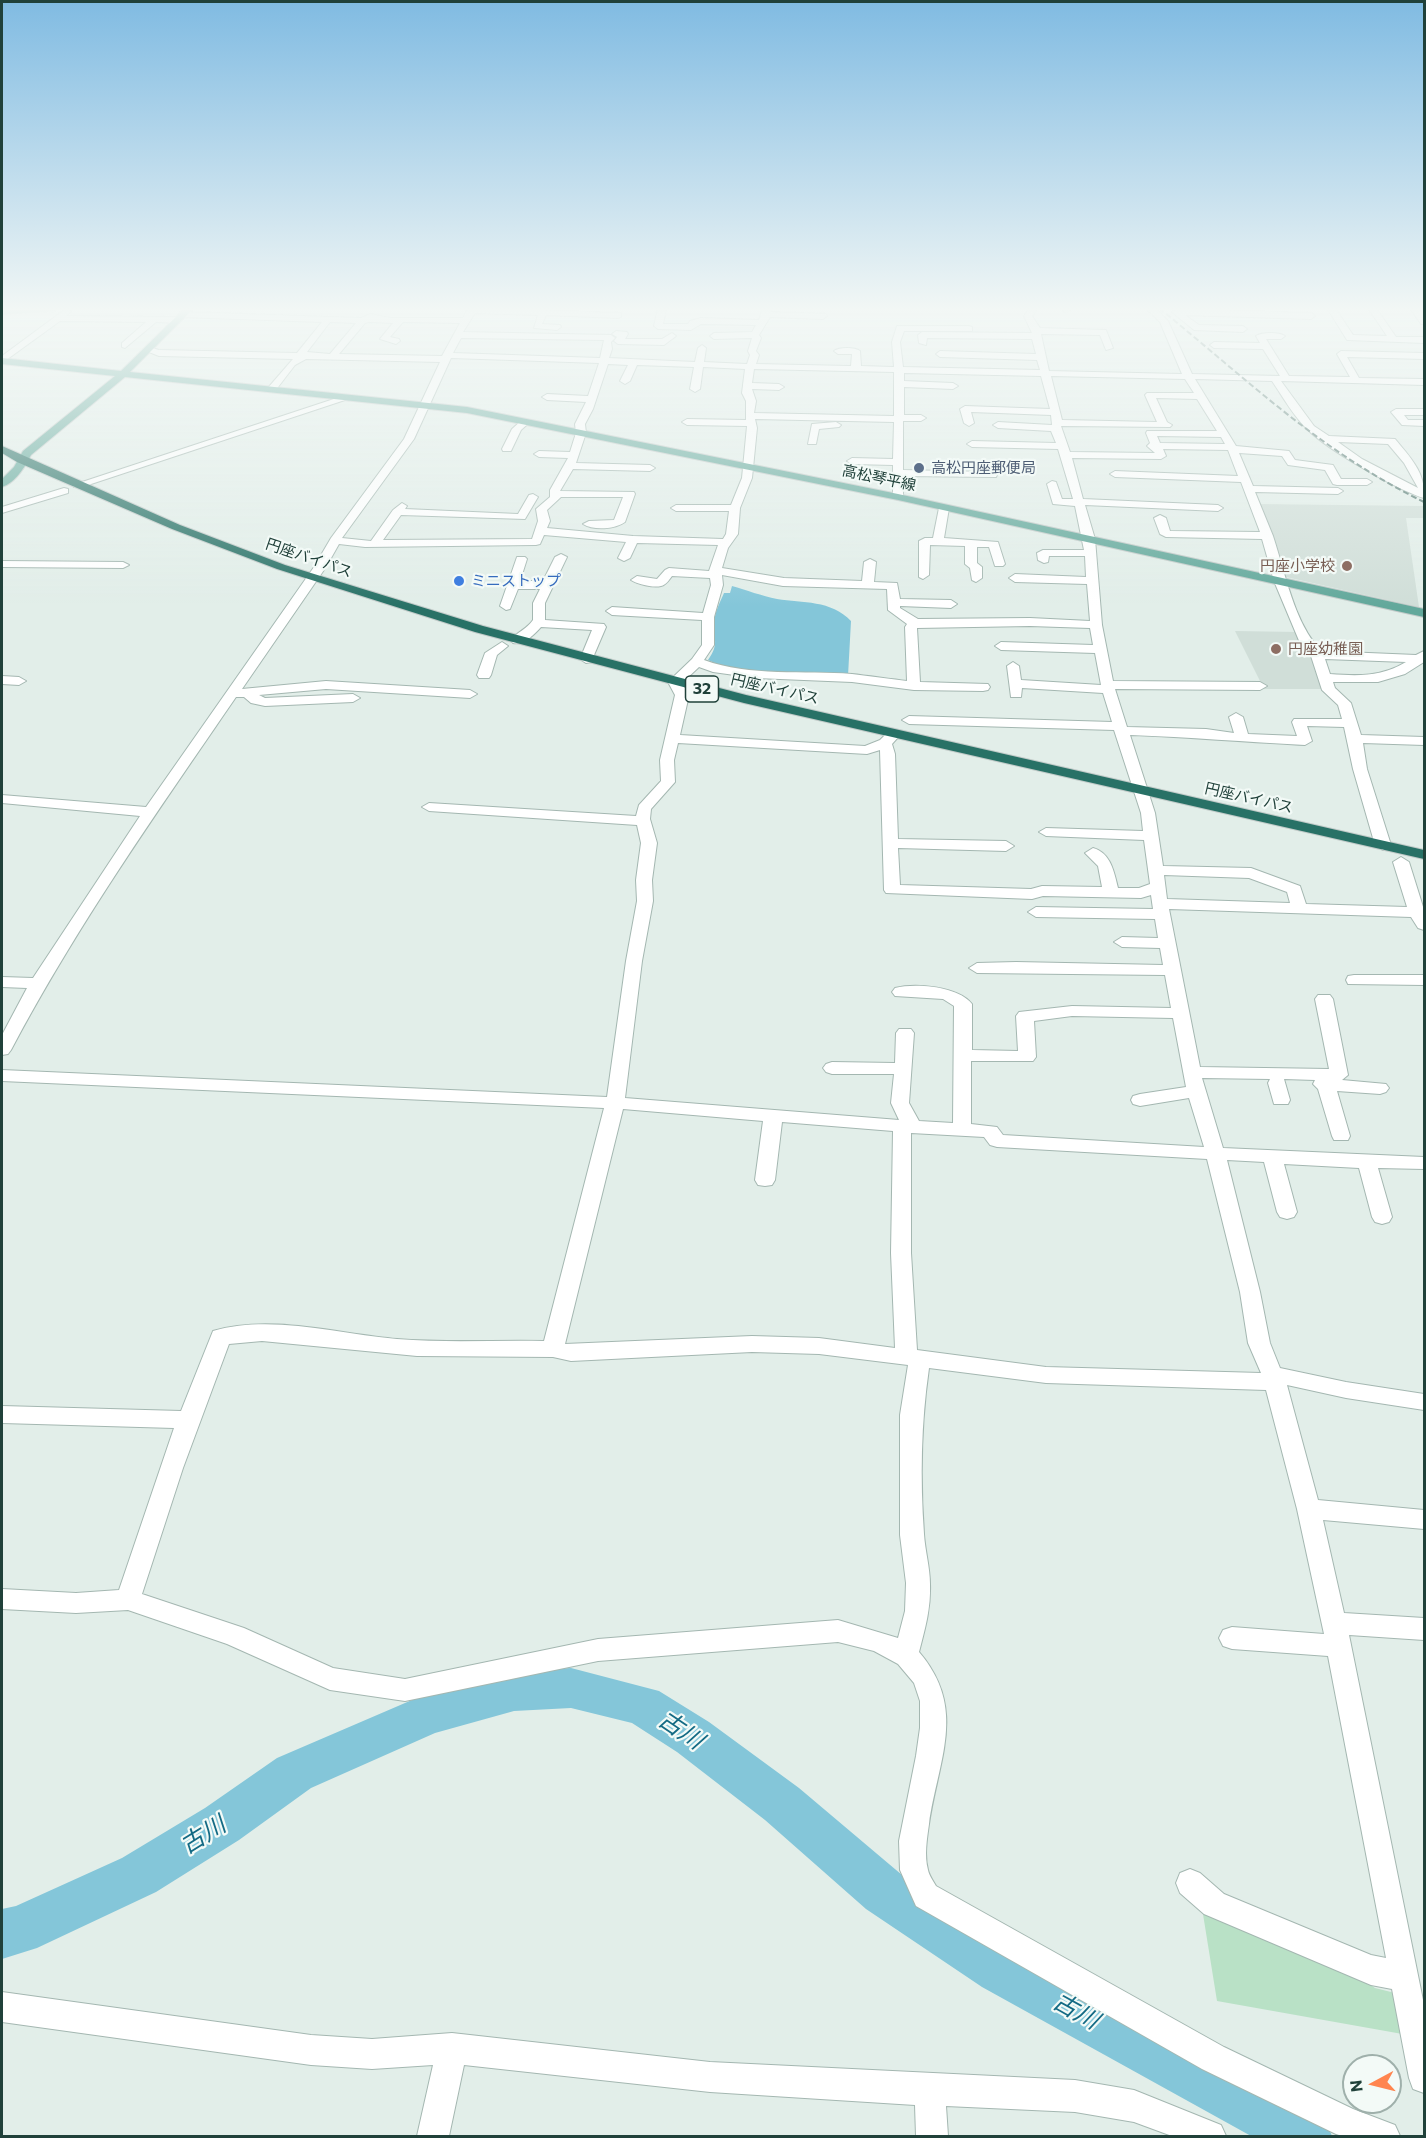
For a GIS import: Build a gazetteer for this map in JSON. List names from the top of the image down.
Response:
{
  "streets": {
    "highway": ["円座バイパス", "32"],
    "main road": ["高松琴平線"]
  },
  "water": ["古川"],
  "places": [
    "高松円座郵便局",
    "円座小学校",
    "ミニストップ",
    "円座幼稚園"
  ],
  "north": "left"
}
